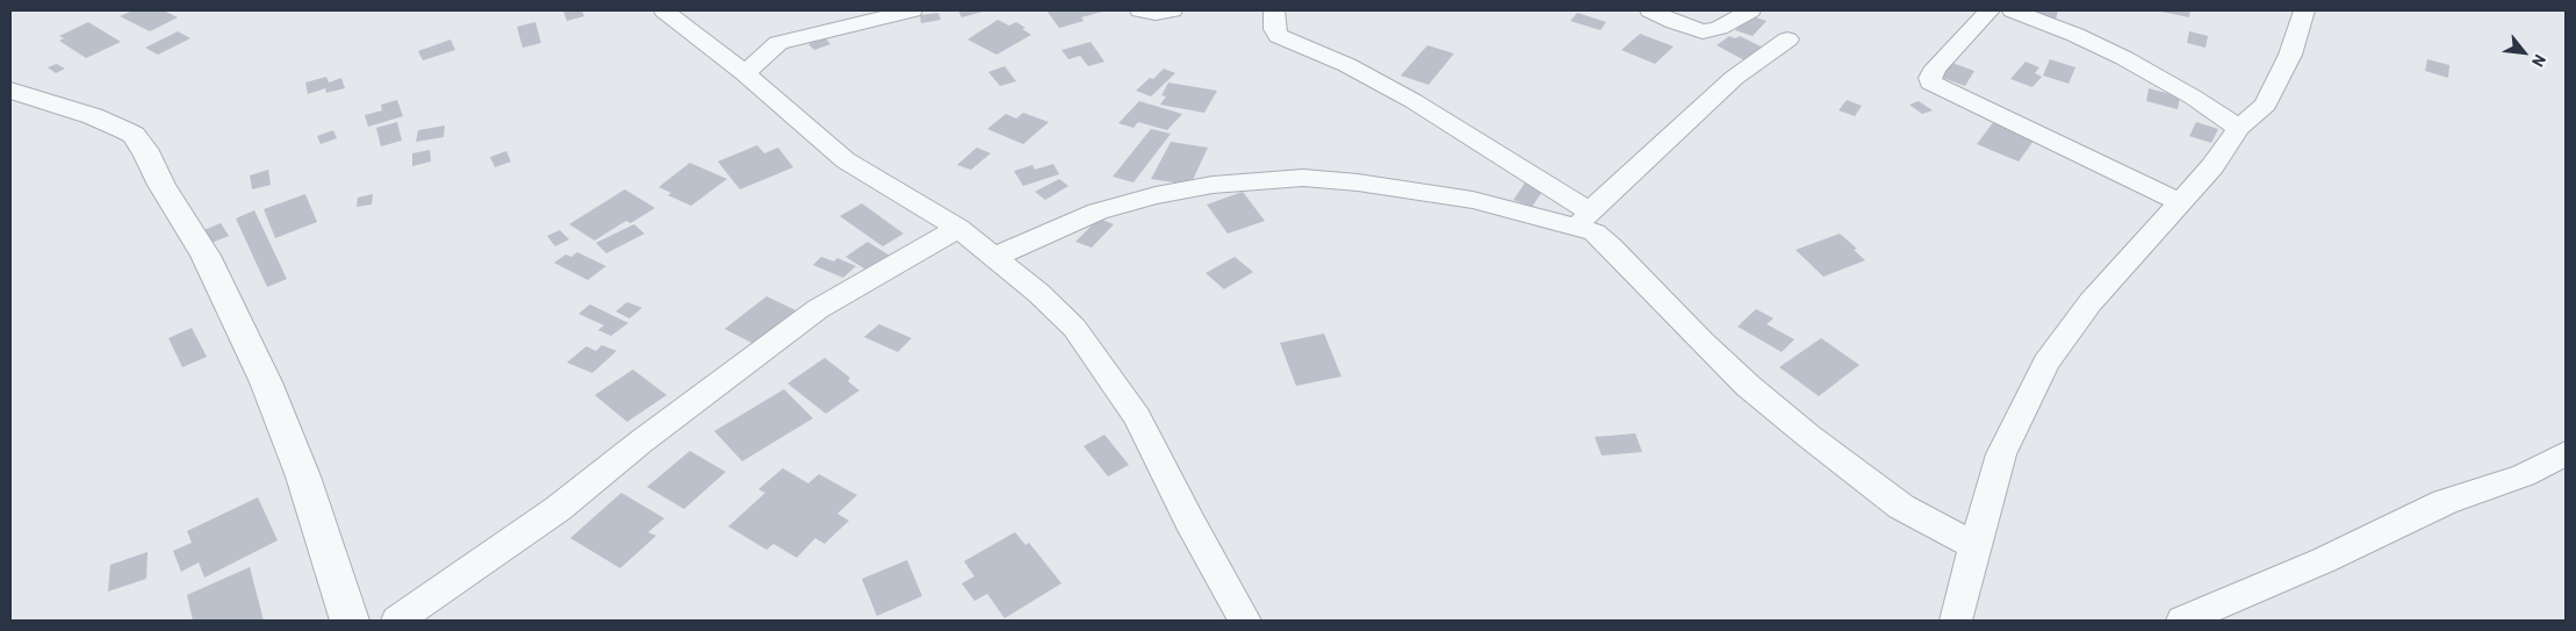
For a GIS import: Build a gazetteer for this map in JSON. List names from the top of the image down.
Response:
{
  "north": "bottom right"
}
